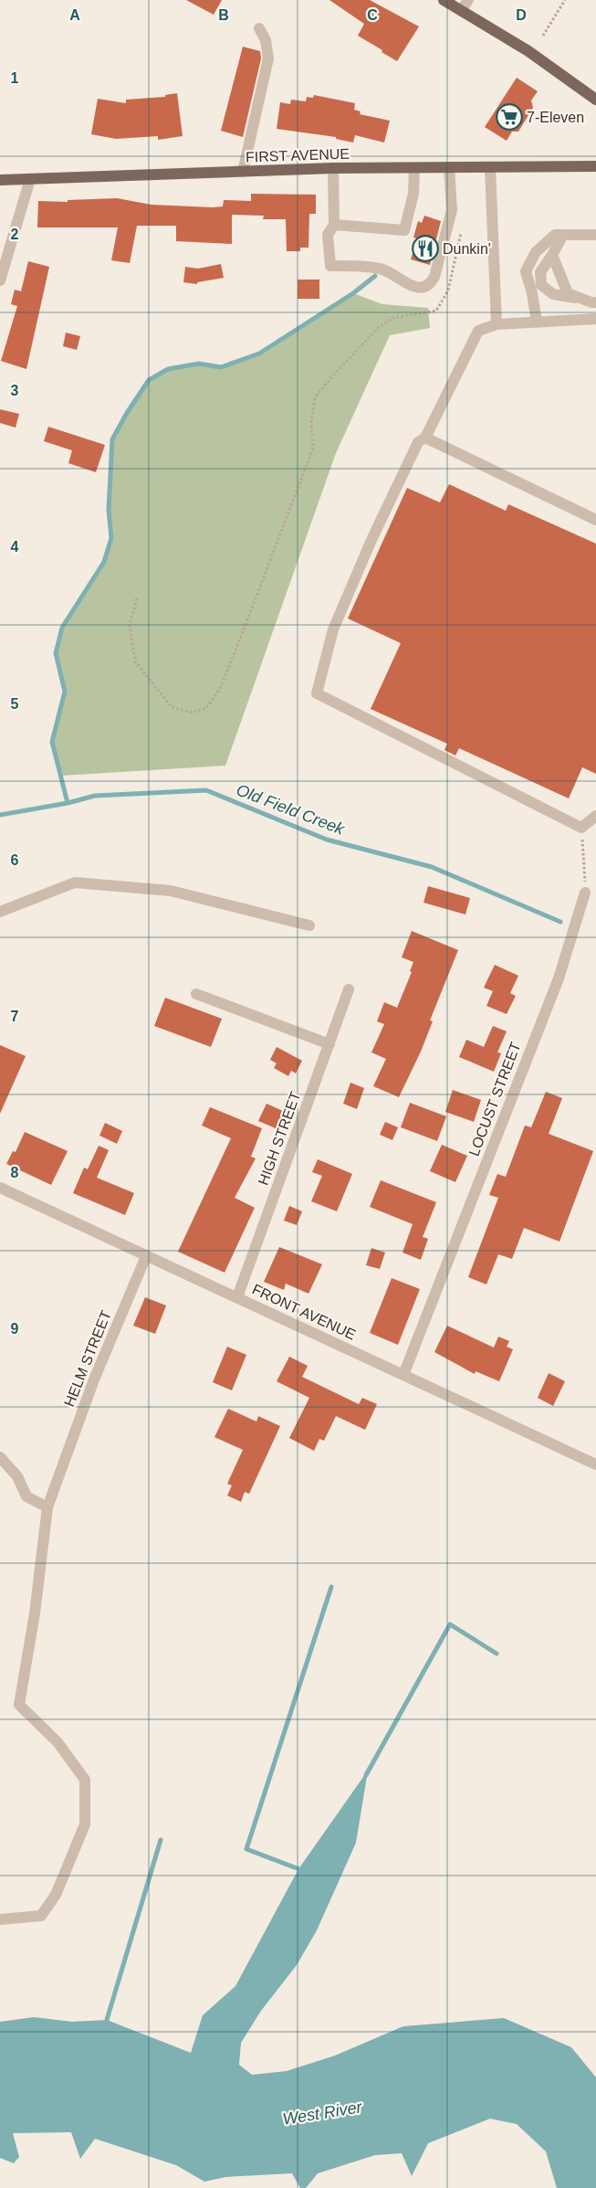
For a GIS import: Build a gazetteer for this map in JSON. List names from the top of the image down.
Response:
{
  "streets": {
    "main road": ["FIRST AVENUE"],
    "street": [
      "LOCUST STREET",
      "HIGH STREET",
      "FRONT AVENUE",
      "HELM STREET"
    ]
  },
  "crossings": [
    ["LOCUST STREET", "FRONT AVENUE"],
    ["HIGH STREET", "FRONT AVENUE"],
    ["FRONT AVENUE", "HELM STREET"]
  ],
  "water": ["Old Field Creek", "West River"],
  "places": {
    "supermarket": ["7-Eleven"],
    "restaurant": ["Dunkin'"]
  },
  "grid": {
    "columns": [
      "A",
      "B",
      "C",
      "D"
    ],
    "rows": [
      "1",
      "2",
      "3",
      "4",
      "5",
      "6",
      "7",
      "8",
      "9"
    ]
  }
}
